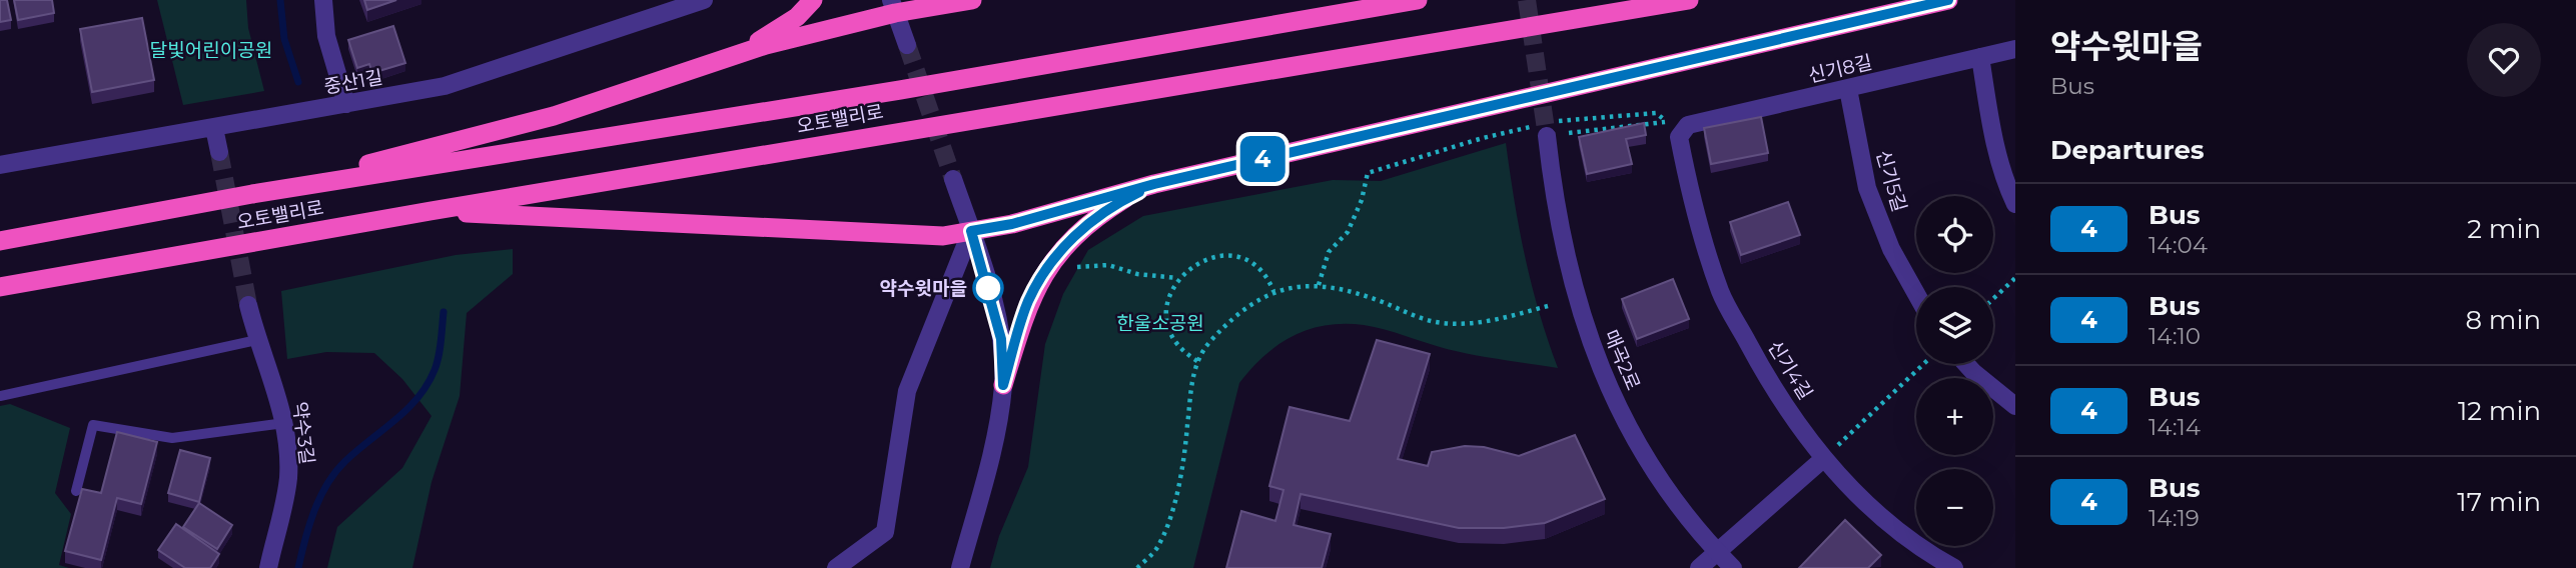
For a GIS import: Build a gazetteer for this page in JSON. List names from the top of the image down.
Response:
{
  "streets": {
    "highway": ["오토밸리로"],
    "street": [
      "신기8길",
      "중산1길",
      "신기5길",
      "매곡2로",
      "신기4길",
      "약수3길"
    ]
  },
  "crossings": [
    ["신기8길", "신기5길"],
    ["신기8길", "신기4길"]
  ],
  "parks": ["달빛어린이공원", "한울소공원"],
  "places": ["약수윗마을"],
  "lines": ["bus line 4"],
  "page": {
    "on_map": "4",
    "heading": [
      ["약수윗마을", "Bus"],
      "Departures"
    ],
    "list": [
      {
        "mark": "4",
        "name": "Bus",
        "note": "14:04",
        "value": "2 min"
      },
      {
        "mark": "4",
        "name": "Bus",
        "note": "14:10",
        "value": "8 min"
      },
      {
        "mark": "4",
        "name": "Bus",
        "note": "14:14",
        "value": "12 min"
      },
      {
        "mark": "4",
        "name": "Bus",
        "note": "14:19",
        "value": "17 min"
      }
    ],
    "map_buttons": ["+", "−"]
  }
}
